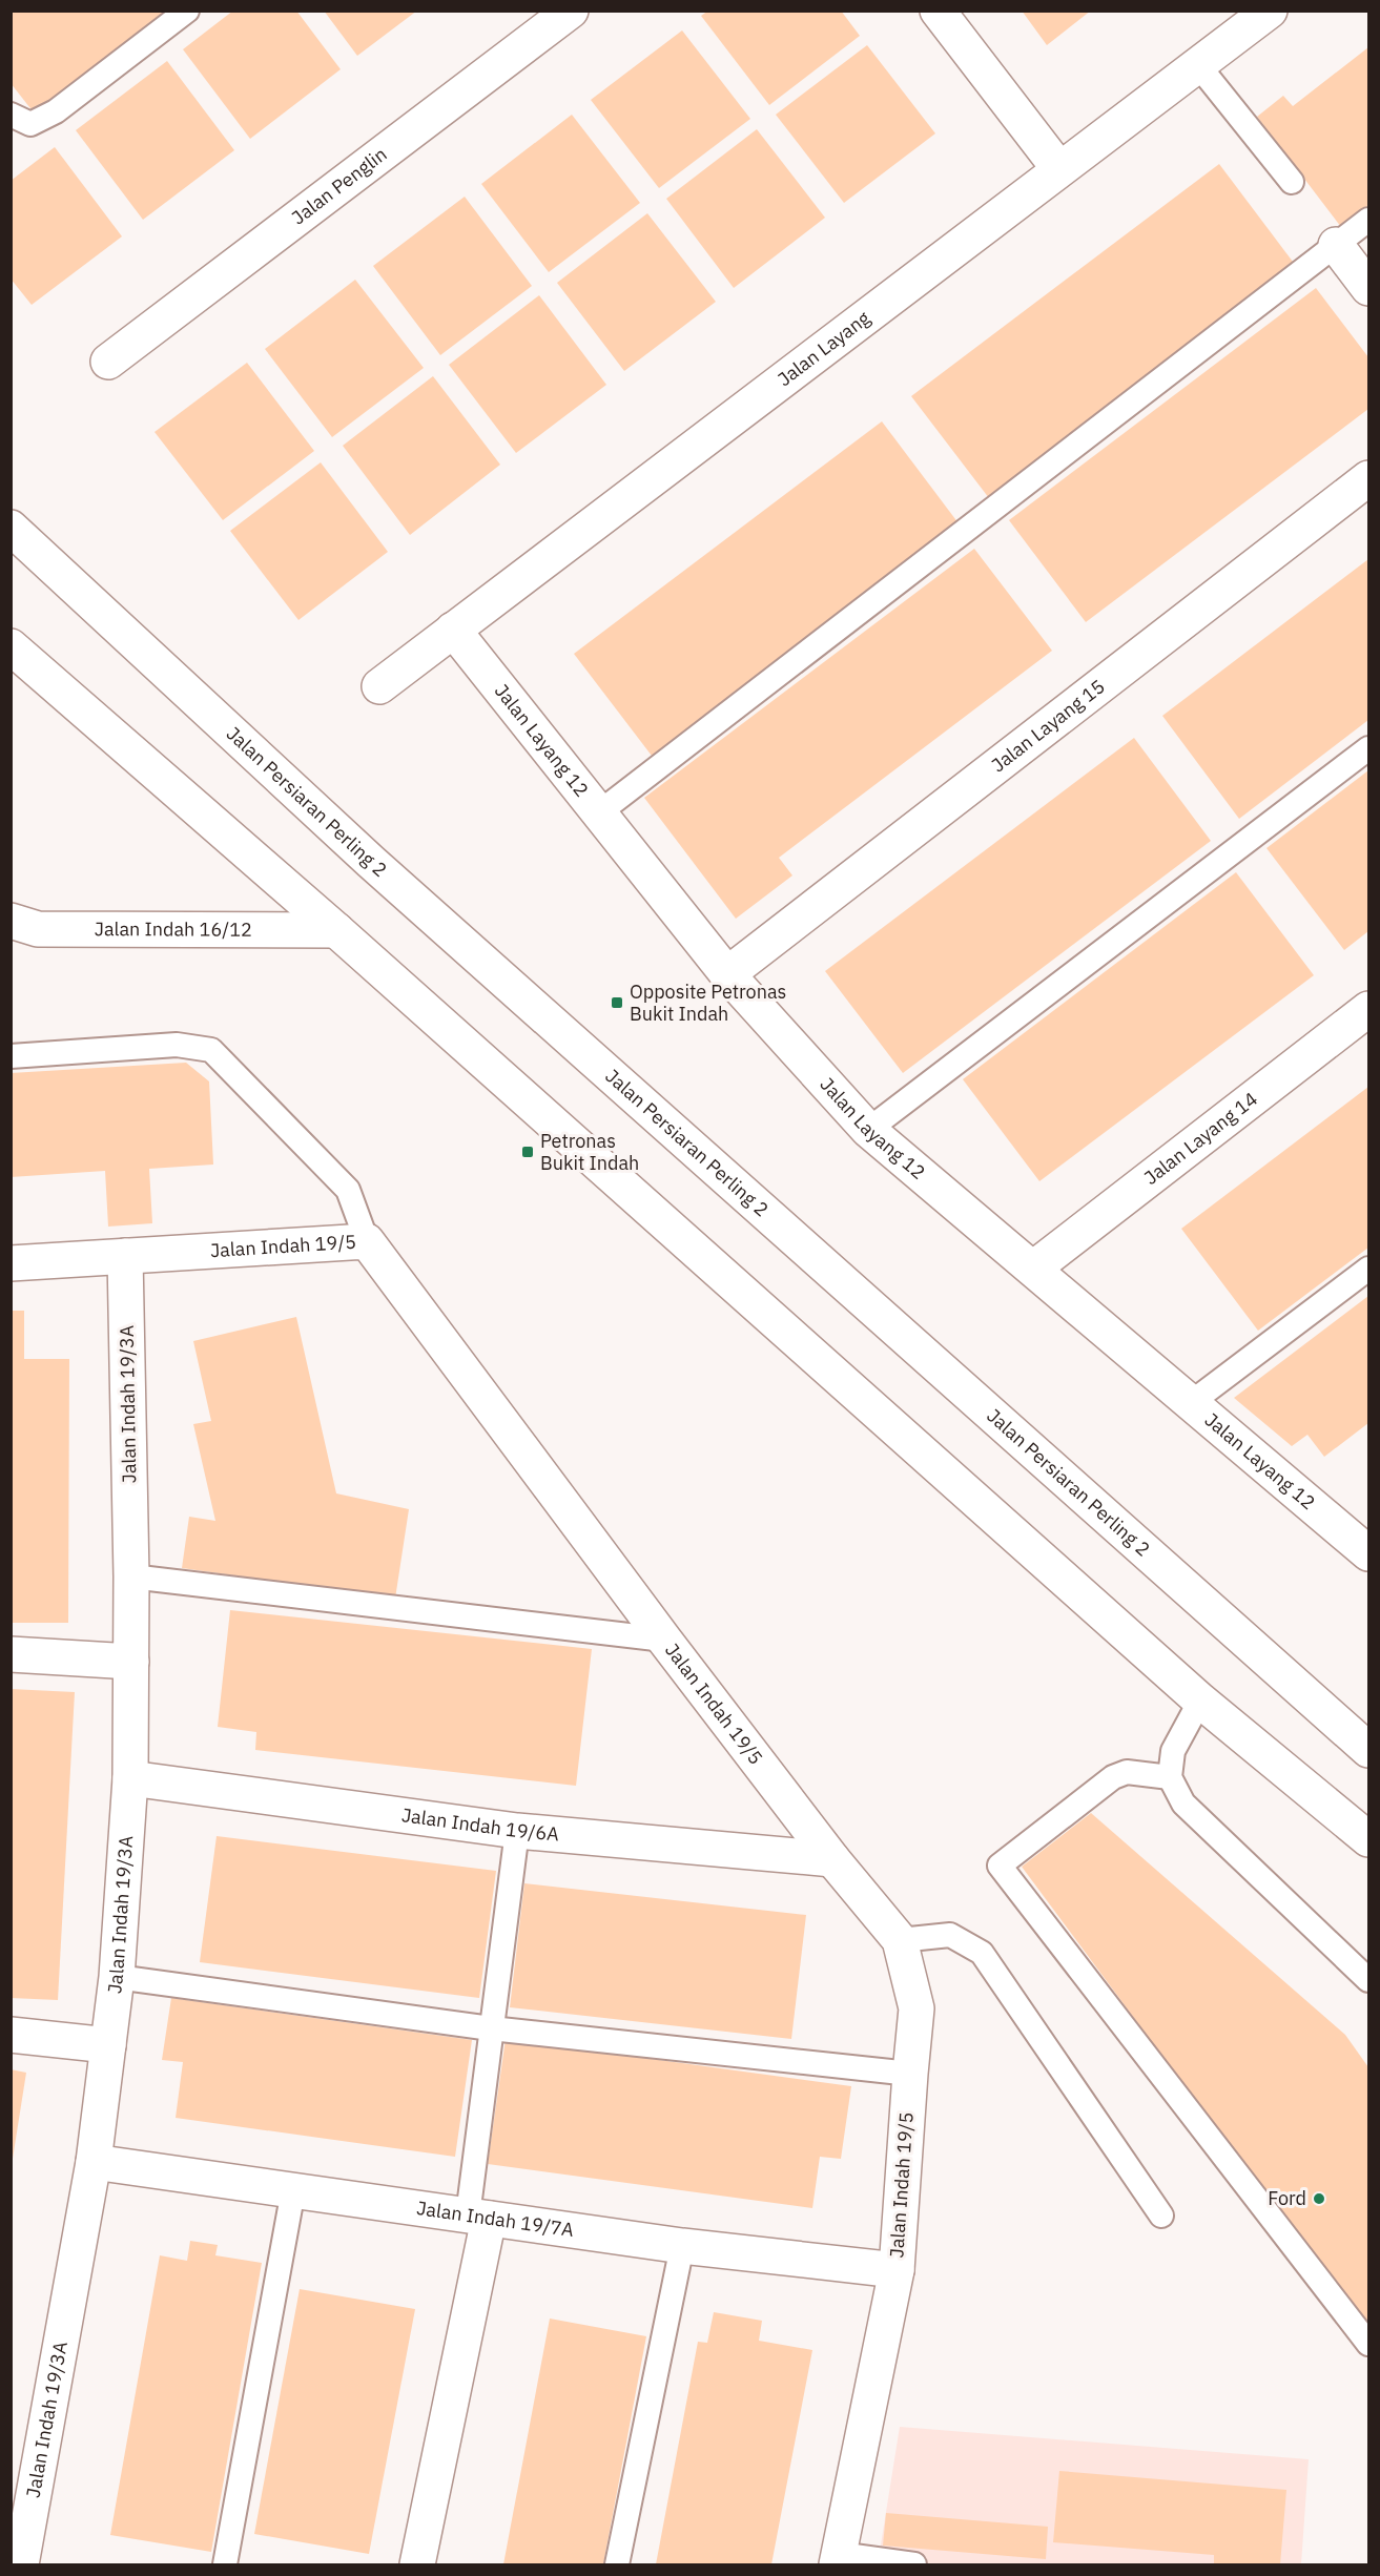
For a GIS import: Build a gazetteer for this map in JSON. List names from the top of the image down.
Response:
{
  "streets": {
    "street": [
      "Jalan Penglin",
      "Jalan Layang",
      "Jalan Layang 15",
      "Jalan Layang 12",
      "Jalan Persiaran Perling 2",
      "Jalan Indah 16/12",
      "Jalan Layang 14",
      "Jalan Indah 19/5",
      "Jalan Indah 19/3A",
      "Jalan Indah 19/6A",
      "Jalan Indah 19/7A"
    ]
  },
  "crossings": [
    ["Jalan Layang", "Jalan Layang 12"],
    ["Jalan Layang 15", "Jalan Layang 12"],
    ["Jalan Layang 12", "Jalan Layang 14"],
    ["Jalan Indah 19/5", "Jalan Indah 19/3A"],
    ["Jalan Indah 19/5", "Jalan Indah 19/6A"],
    ["Jalan Indah 19/5", "Jalan Indah 19/7A"],
    ["Jalan Indah 19/3A", "Jalan Indah 19/6A"],
    ["Jalan Indah 19/3A", "Jalan Indah 19/7A"]
  ],
  "places": {
    "transit": ["Opposite Petronas Bukit Indah", "Petronas Bukit Indah"],
    "other": ["Ford"]
  }
}
